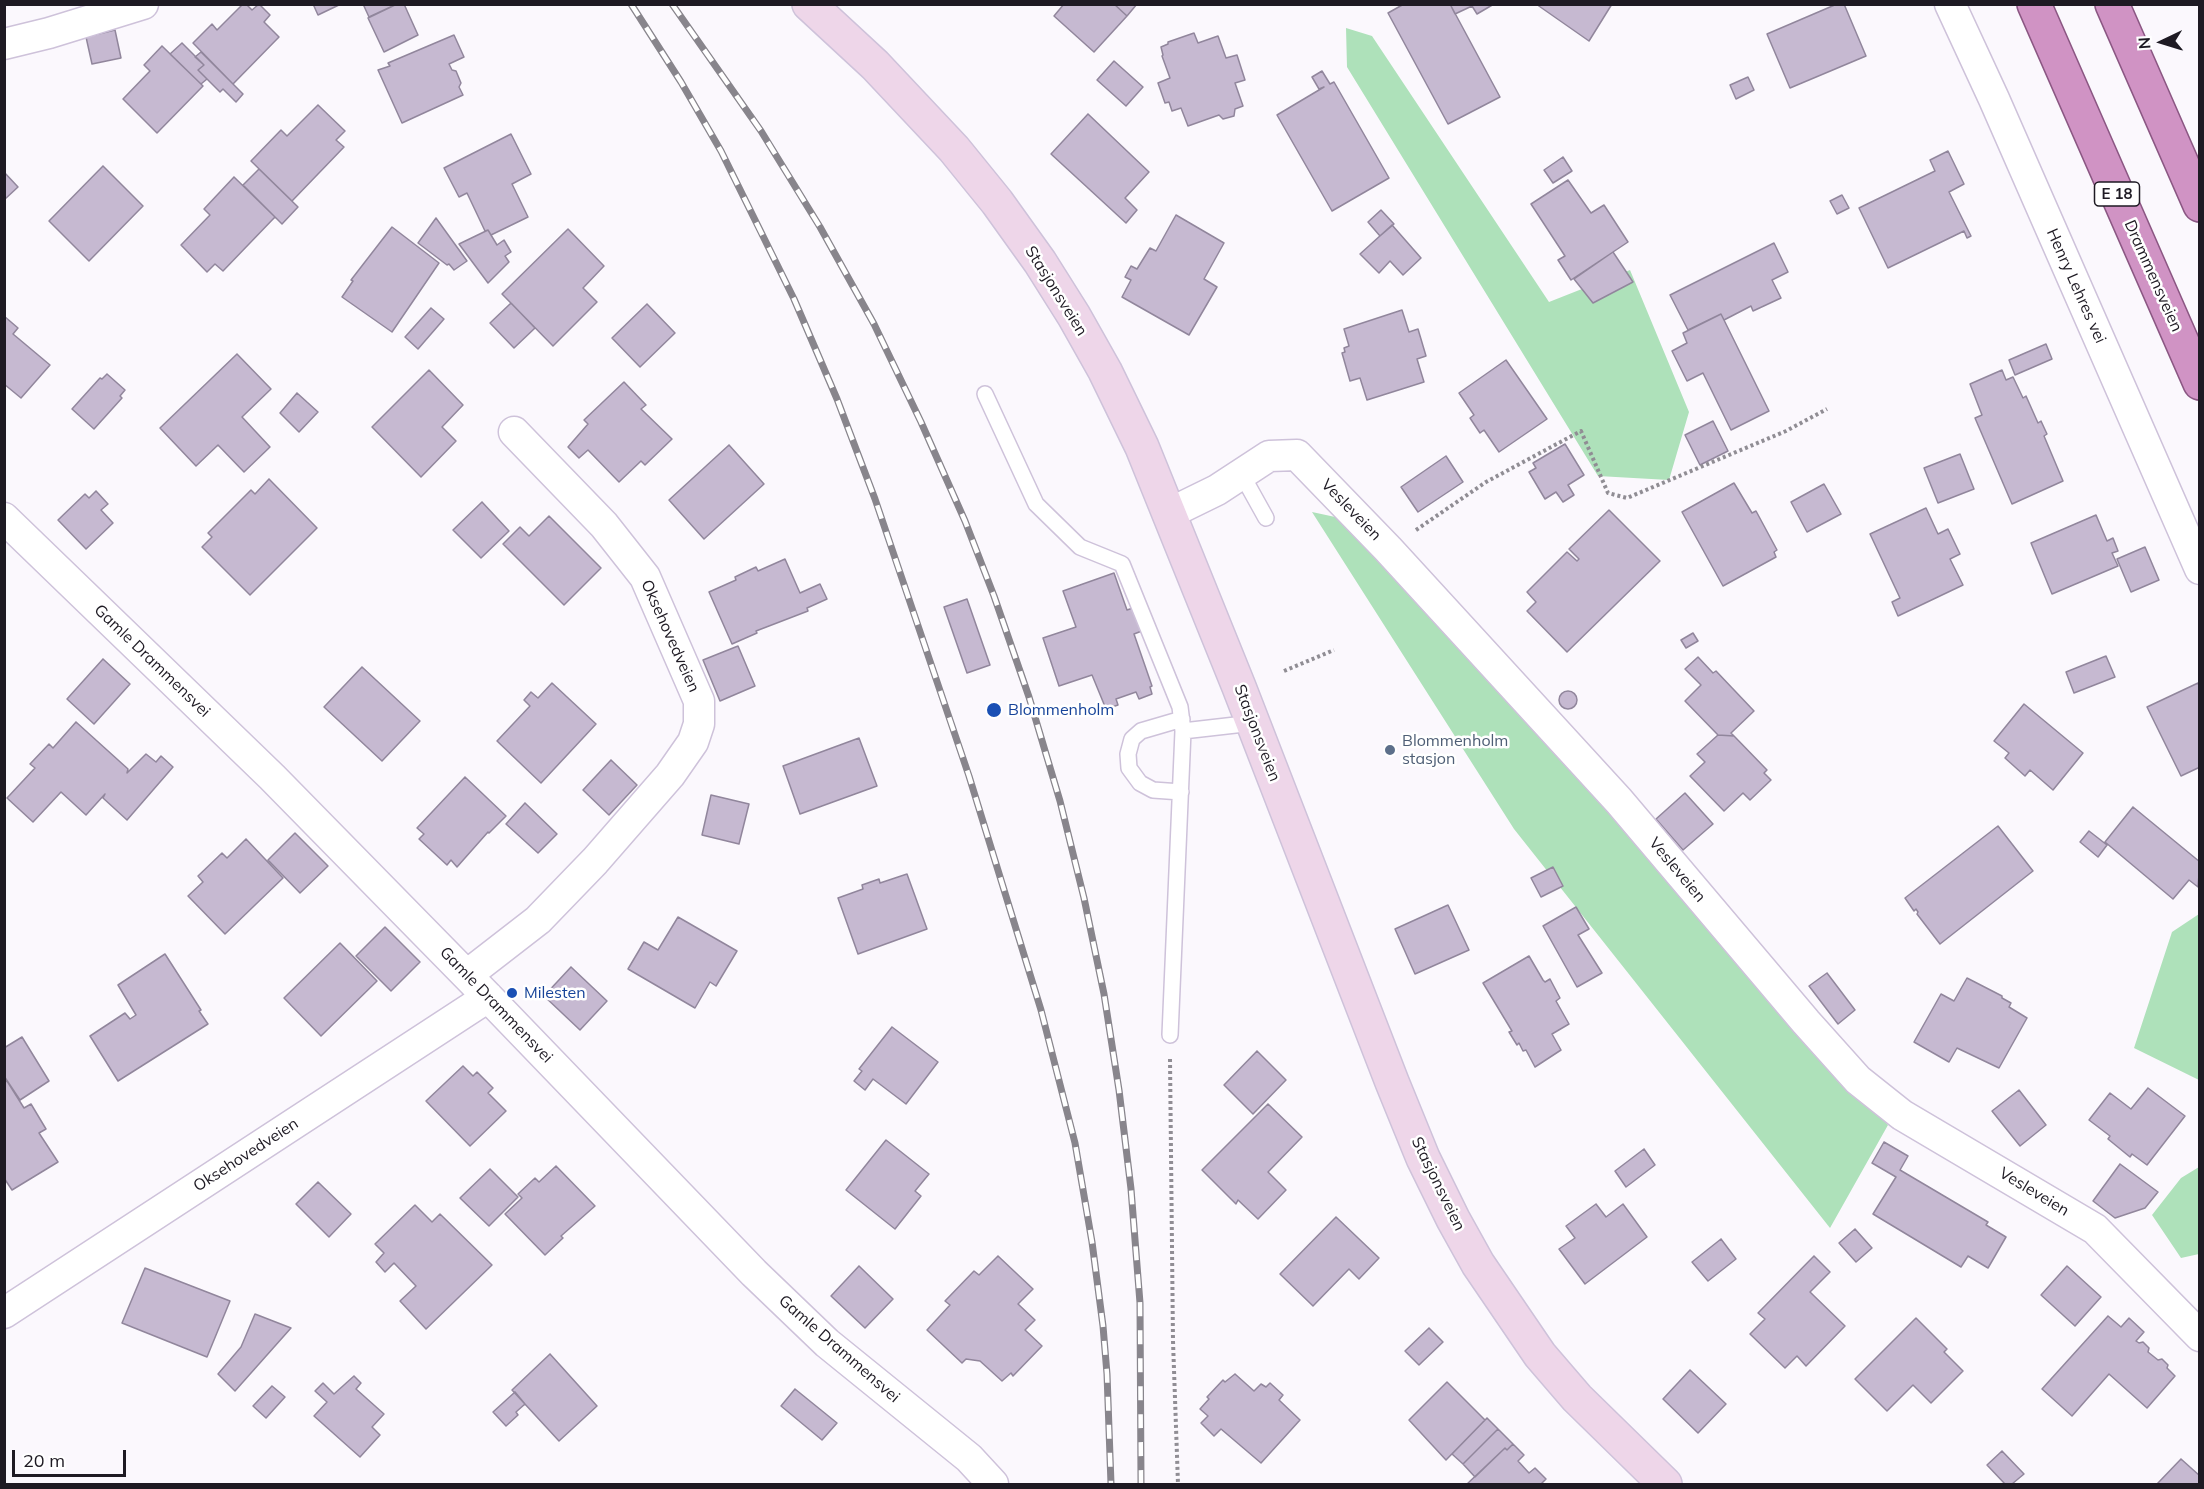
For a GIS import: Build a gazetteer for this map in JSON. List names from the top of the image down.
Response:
{
  "streets": {
    "highway": ["E 18", "Drammensveien"],
    "main road": ["Stasjonsveien"],
    "street": [
      "Henry Lehres vei",
      "Vesleveien",
      "Oksehovedveien",
      "Gamle Drammensvei"
    ]
  },
  "crossings": [
    ["Stasjonsveien", "Vesleveien"],
    ["Oksehovedveien", "Gamle Drammensvei"]
  ],
  "places": ["Blommenholm", "Blommenholm stasjon", "Milesten"],
  "scale_bar": "20 m",
  "north": "left"
}
